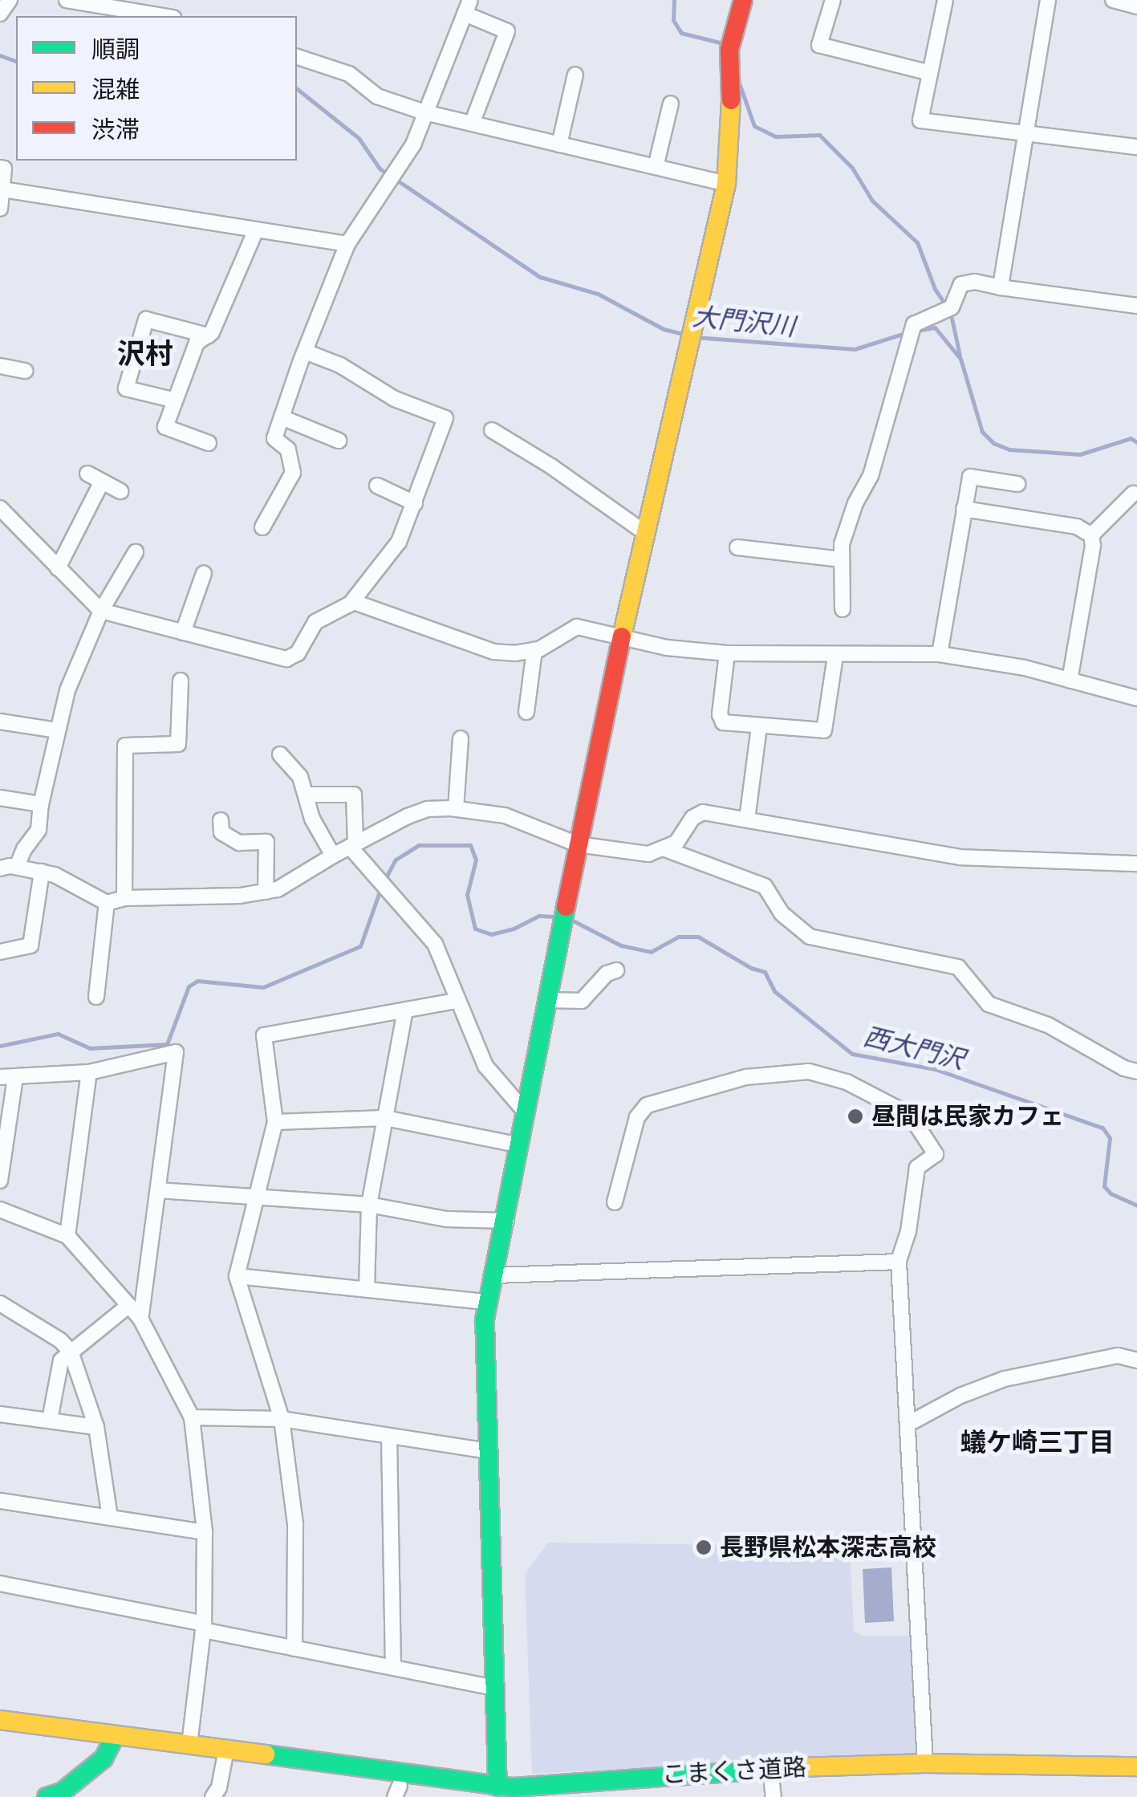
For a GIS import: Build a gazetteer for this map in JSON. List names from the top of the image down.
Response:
{
  "streets": {
    "street": ["こまくさ道路"]
  },
  "districts": ["沢村", "蟻ケ崎三丁目"],
  "water": ["大門沢川", "西大門沢"],
  "places": ["昼間は民家カフェ", "長野県松本深志高校"],
  "legend": ["順調", "混雑", "渋滞"]
}
